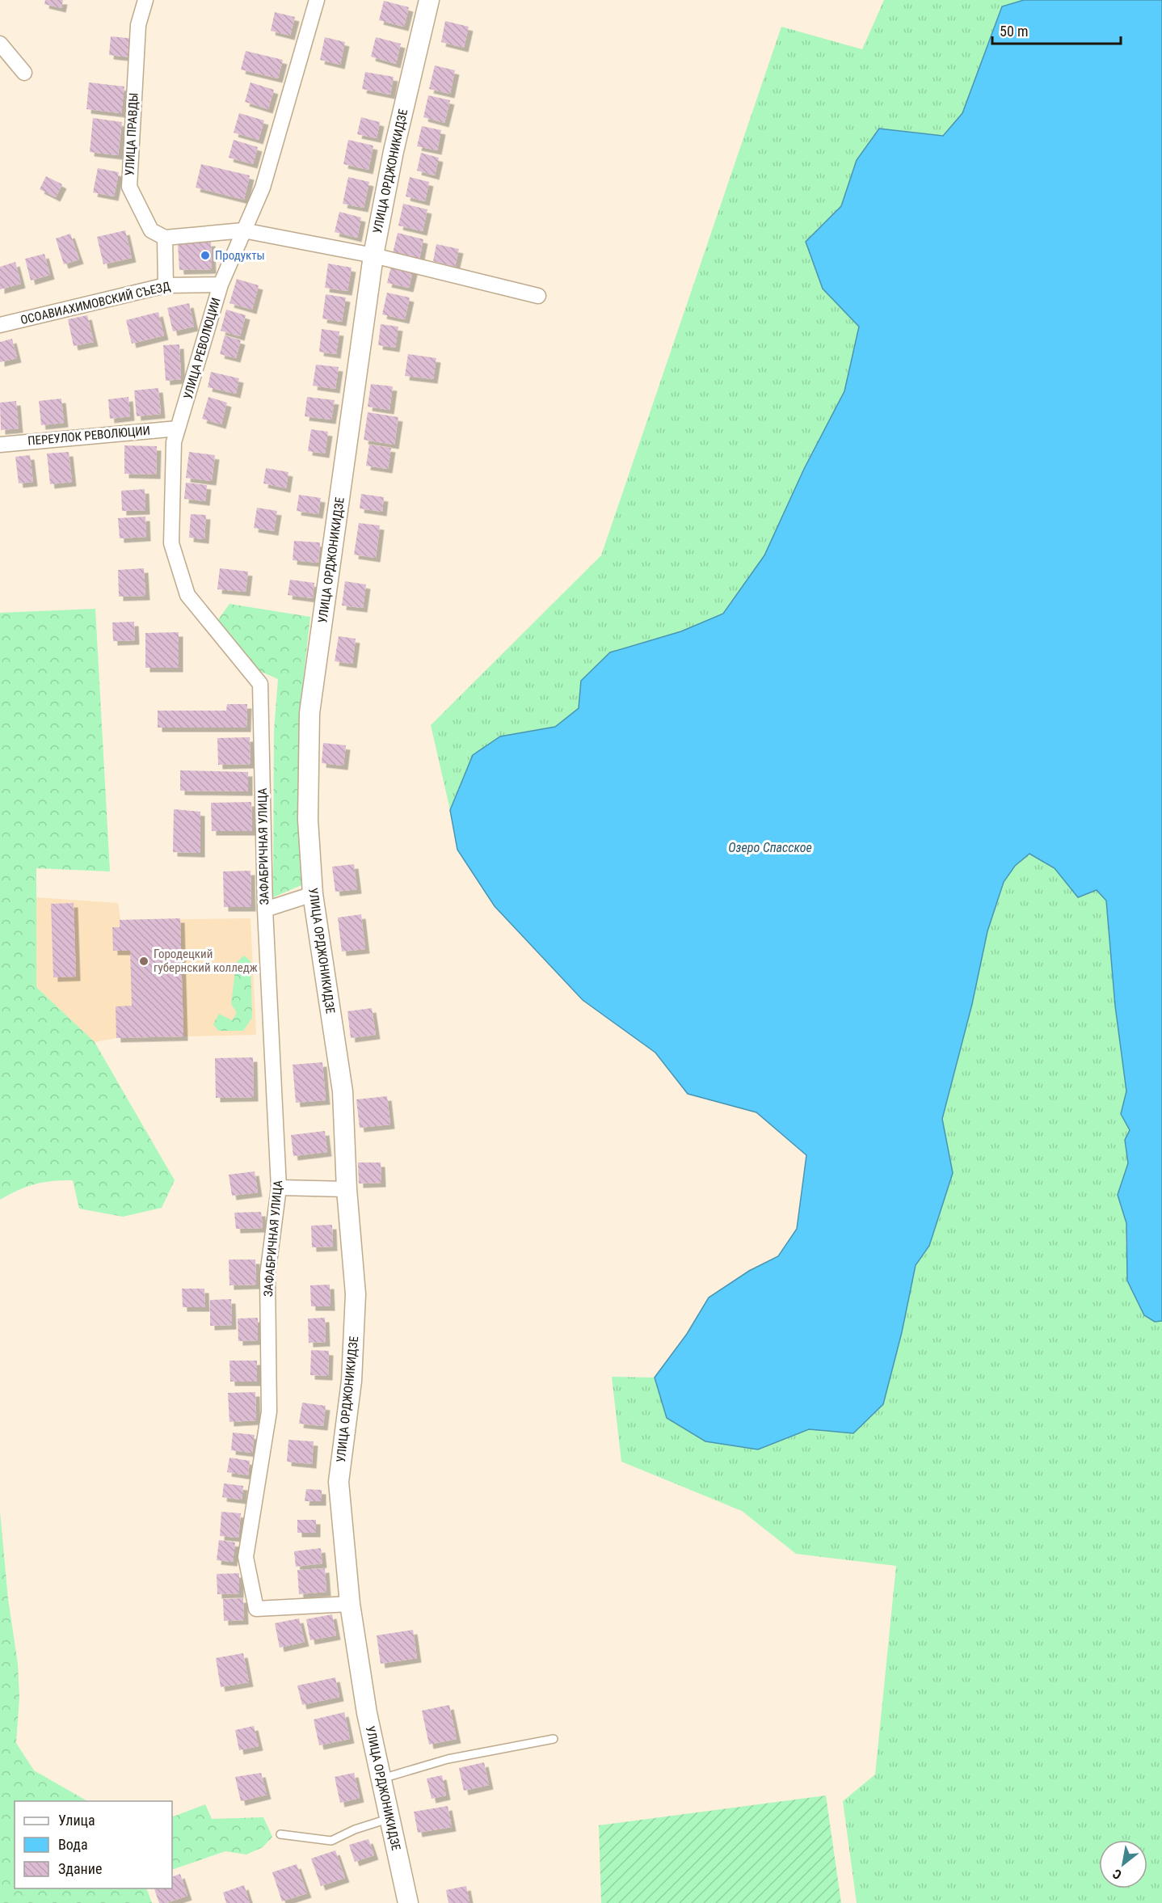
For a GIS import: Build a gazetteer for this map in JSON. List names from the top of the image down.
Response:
{
  "streets": {
    "street": [
      "УЛИЦА ПРАВДЫ",
      "УЛИЦА ОРДЖОНИКИДЗЕ",
      "ОСОАВИАХИМОВСКИЙ СЪЕЗД",
      "УЛИЦА РЕВОЛЮЦИИ",
      "ПЕРЕУЛОК РЕВОЛЮЦИИ",
      "ЗАФАБРИЧНАЯ УЛИЦА"
    ]
  },
  "crossings": [
    ["УЛИЦА ОРДЖОНИКИДЗЕ", "ЗАФАБРИЧНАЯ УЛИЦА"],
    ["ОСОАВИАХИМОВСКИЙ СЪЕЗД", "УЛИЦА РЕВОЛЮЦИИ"],
    ["УЛИЦА РЕВОЛЮЦИИ", "ПЕРЕУЛОК РЕВОЛЮЦИИ"],
    ["УЛИЦА РЕВОЛЮЦИИ", "ЗАФАБРИЧНАЯ УЛИЦА"]
  ],
  "water": ["Озеро Спасское"],
  "places": ["Продукты", "Городецкий губернский колледж"],
  "legend": ["Улица", "Вода", "Здание"],
  "scale_bar": "50 m",
  "north": "bottom left"
}
